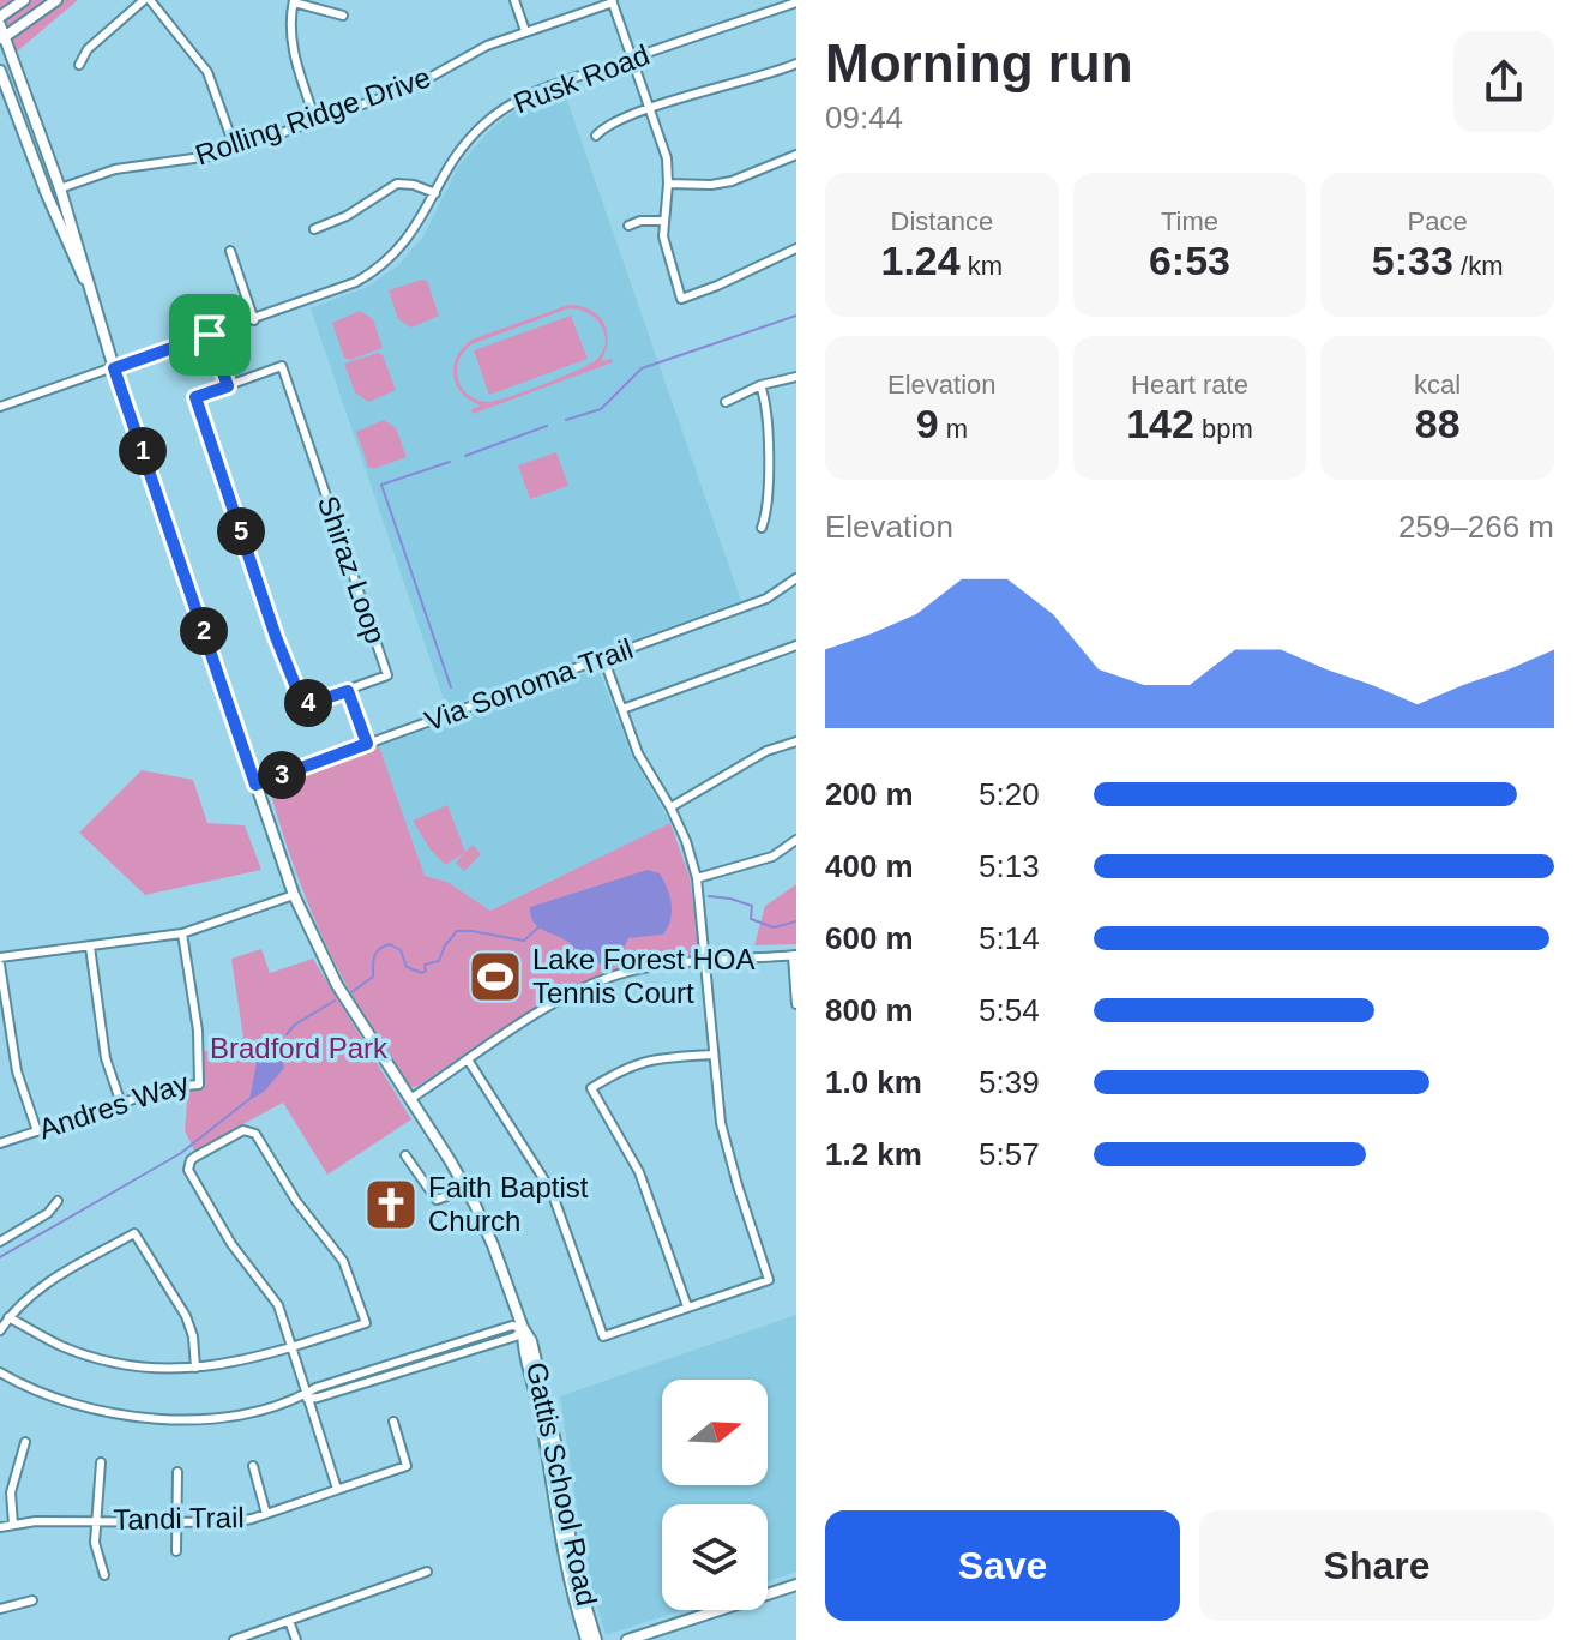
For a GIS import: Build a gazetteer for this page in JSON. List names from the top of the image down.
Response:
{
  "streets": {
    "main road": ["Gattis School Road"],
    "street": [
      "Rusk Road",
      "Rolling Ridge Drive",
      "Shiraz Loop",
      "Via Sonoma Trail",
      "Andres Way",
      "Tandi Trail"
    ]
  },
  "crossings": [
    ["Rusk Road", "Gattis School Road"],
    ["Rolling Ridge Drive", "Gattis School Road"],
    ["Via Sonoma Trail", "Gattis School Road"]
  ],
  "parks": ["Bradford Park"],
  "places": {
    "sports": ["Lake Forest HOA Tennis Court"],
    "church": ["Faith Baptist Church"]
  },
  "north": "right",
  "page": {
    "heading": ["Morning run", "09:44"],
    "stats": [
      ["Distance", "1.24 km"],
      ["Time", "6:53"],
      ["Pace", "5:33 /km"],
      ["Elevation", "9 m"],
      ["Heart rate", "142 bpm"],
      ["kcal", "88"]
    ],
    "pins": [
      "1",
      "5",
      "2",
      "4",
      "3"
    ],
    "chart": ["Elevation", "259–266 m"],
    "list": [
      {
        "name": "200 m",
        "note": "5:20"
      },
      {
        "name": "400 m",
        "note": "5:13"
      },
      {
        "name": "600 m",
        "note": "5:14"
      },
      {
        "name": "800 m",
        "note": "5:54"
      },
      {
        "name": "1.0 km",
        "note": "5:39"
      },
      {
        "name": "1.2 km",
        "note": "5:57"
      }
    ],
    "buttons": ["Save", "Share"]
  }
}
